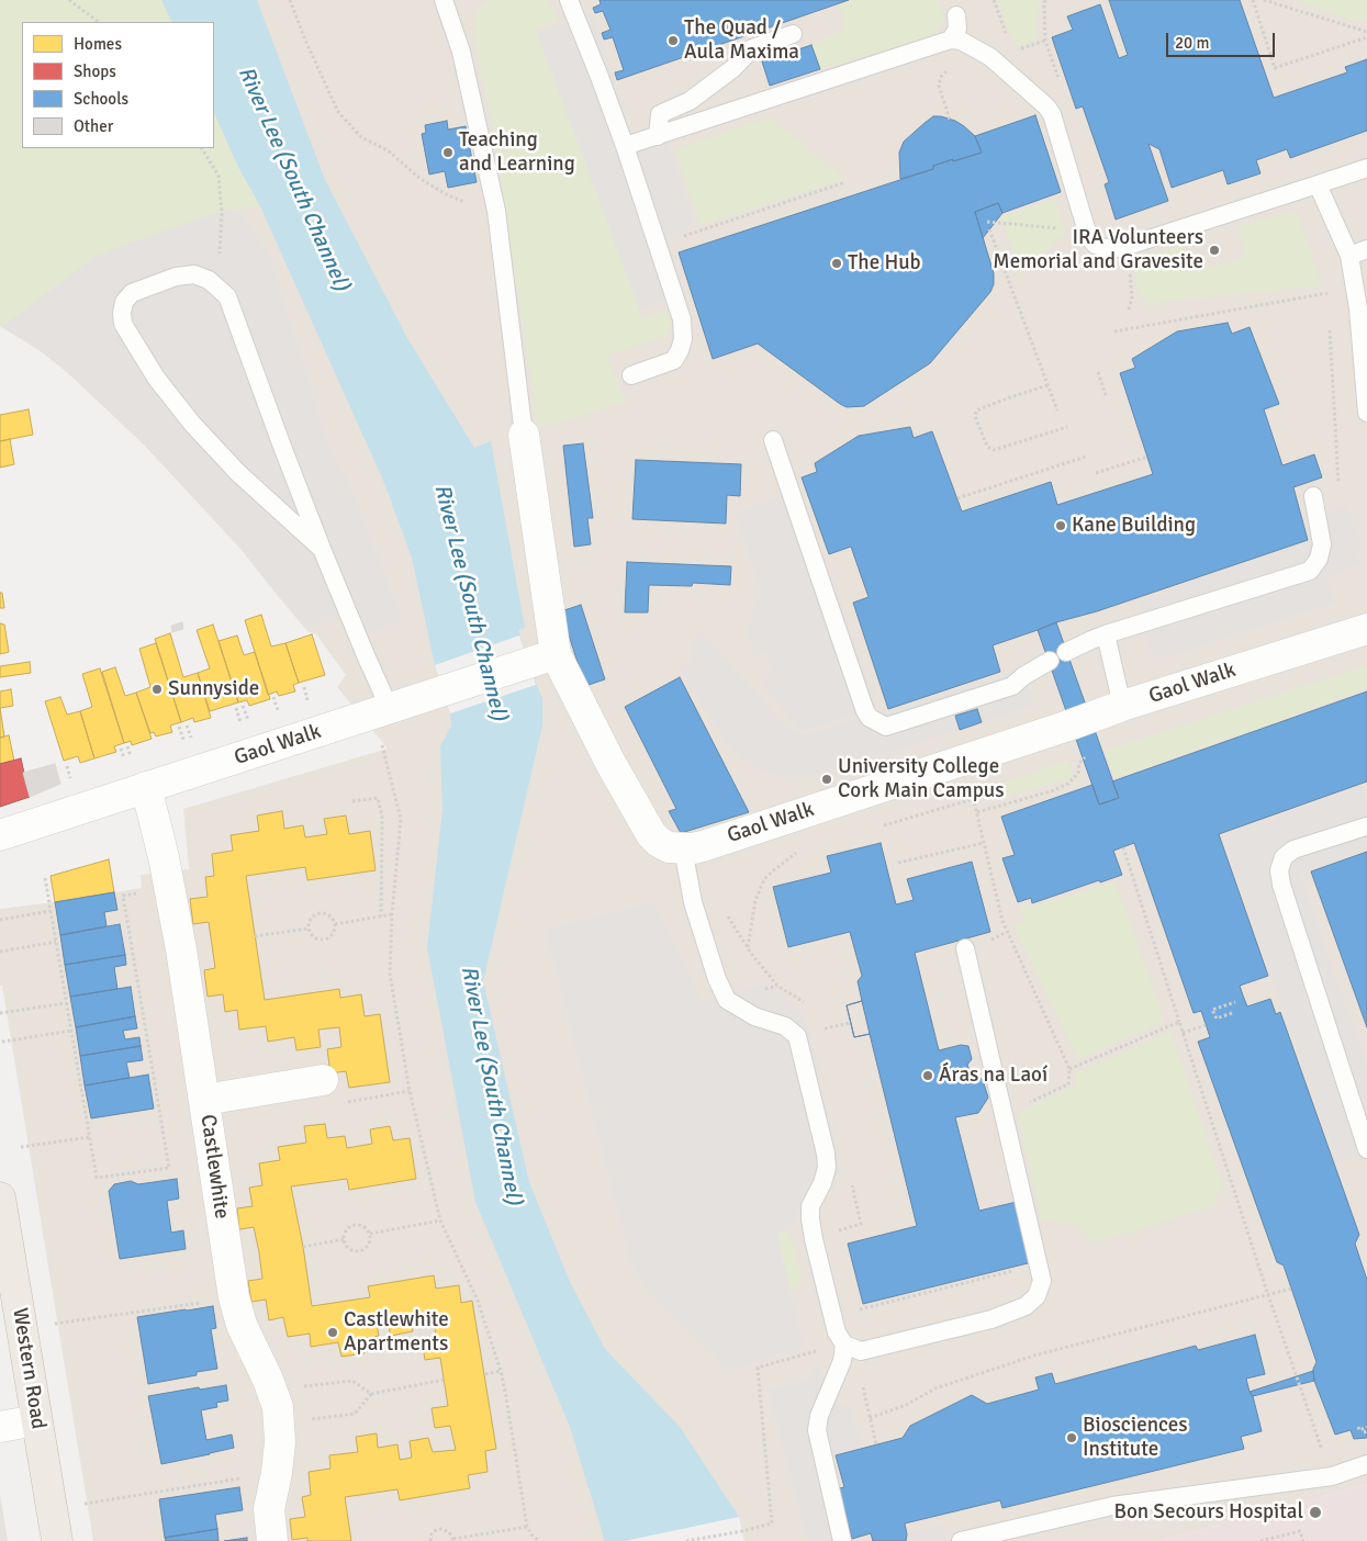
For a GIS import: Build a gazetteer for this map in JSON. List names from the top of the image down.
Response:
{
  "streets": {
    "highway": ["Western Road"],
    "street": ["Gaol Walk", "Castlewhite"]
  },
  "crossings": [
    ["Gaol Walk", "Castlewhite"]
  ],
  "water": ["River Lee (South Channel)"],
  "places": [
    "The Quad / Aula Maxima",
    "Teaching and Learning",
    "IRA Volunteers Memorial and Gravesite",
    "The Hub",
    "Kane Building",
    "Sunnyside",
    "University College Cork Main Campus",
    "Áras na Laoí",
    "Castlewhite Apartments",
    "Biosciences Institute",
    "Bon Secours Hospital"
  ],
  "legend": [
    "Homes",
    "Shops",
    "Schools",
    "Other"
  ],
  "scale_bar": "20 m"
}
